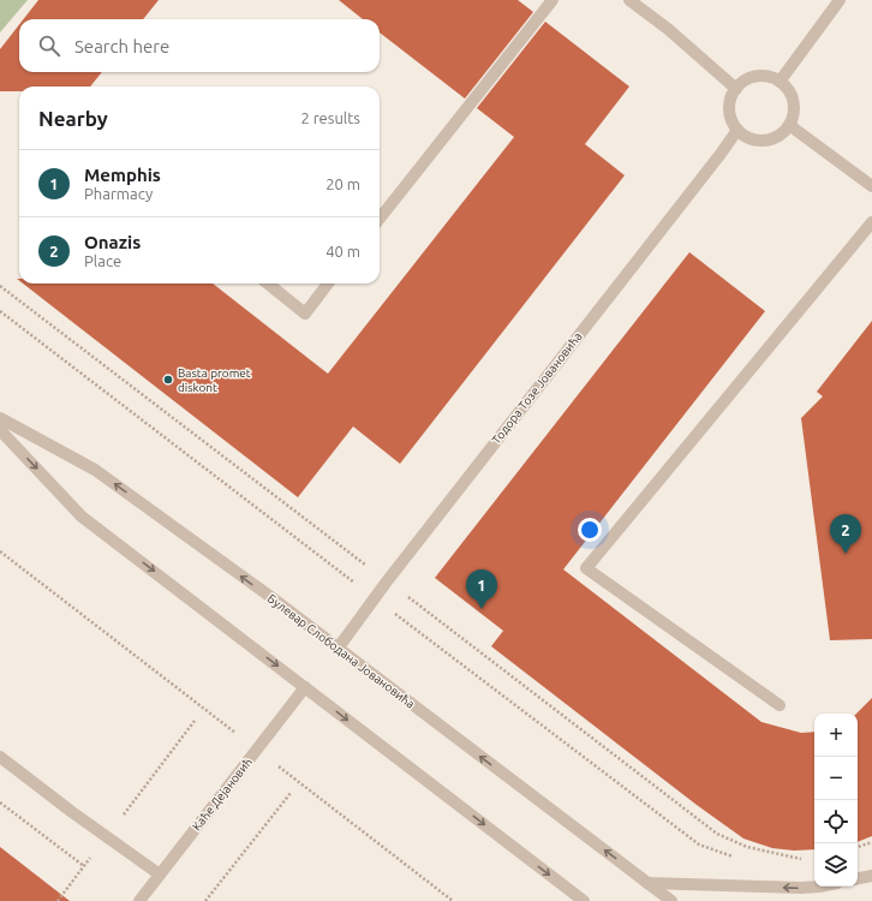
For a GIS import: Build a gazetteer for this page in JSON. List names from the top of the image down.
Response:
{
  "streets": {
    "street": ["Тодора Тозе Јовановића", "Булевар Слободана Јовановића", "Каће Дејановић"]
  },
  "crossings": [
    ["Тодора Тозе Јовановића", "Булевар Слободана Јовановића"]
  ],
  "places": ["Basta promet diskont"],
  "page": {
    "search": "Search here",
    "heading": ["Nearby", "2 results"],
    "list": [
      {
        "mark": "1",
        "name": "Memphis",
        "note": "Pharmacy",
        "value": "20 m"
      },
      {
        "mark": "2",
        "name": "Onazis",
        "note": "Place",
        "value": "40 m"
      }
    ],
    "pins": ["2", "1"],
    "map_buttons": ["+", "−"]
  }
}
